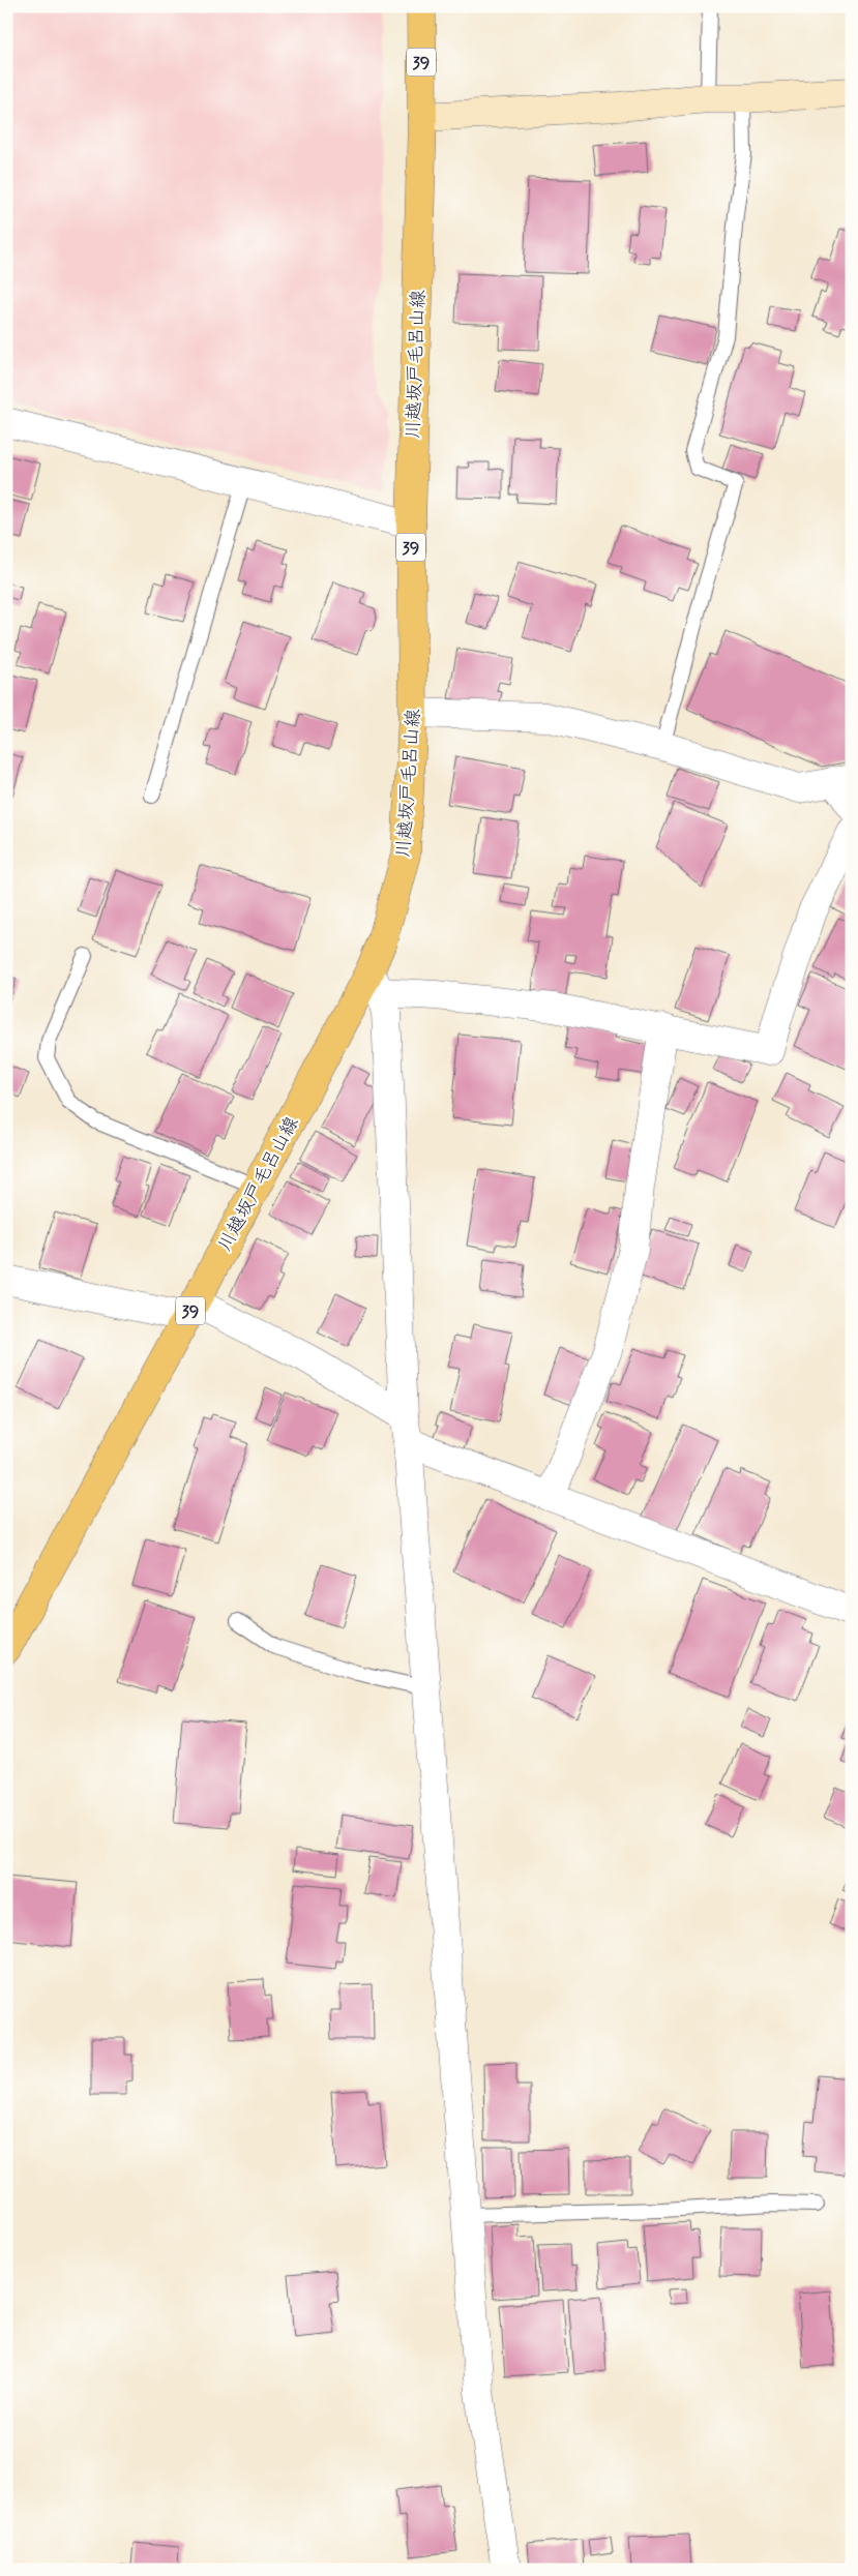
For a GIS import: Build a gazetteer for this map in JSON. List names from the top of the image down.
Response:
{
  "streets": {
    "main road": ["39", "川越坂戸毛呂山線"]
  }
}
